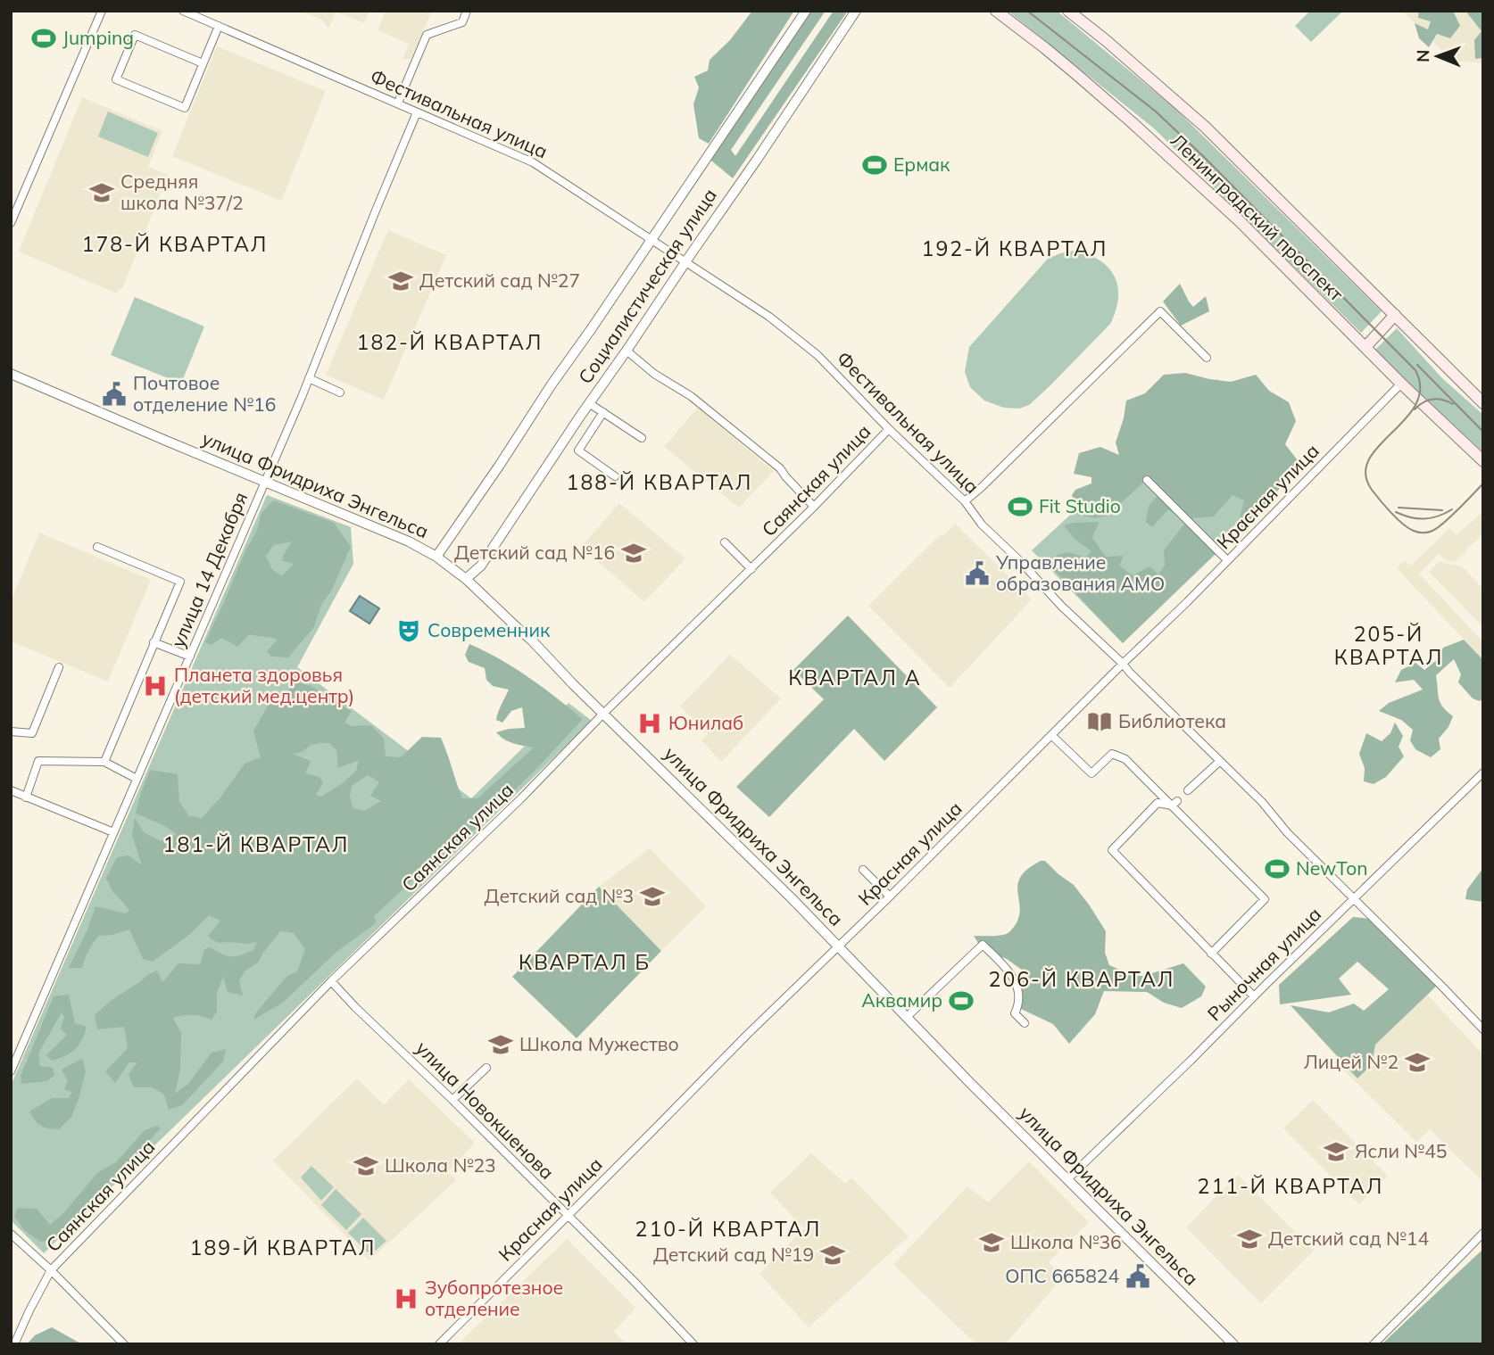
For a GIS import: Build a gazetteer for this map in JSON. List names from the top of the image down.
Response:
{
  "streets": {
    "main road": ["Ленинградский проспект"],
    "street": [
      "Фестивальная улица",
      "Социалистическая улица",
      "Саянская улица",
      "улица Фридриха Энгельса",
      "Красная улица",
      "улица 14 Декабря",
      "Рыночная улица",
      "улица Новокшенова"
    ]
  },
  "crossings": [
    ["Фестивальная улица", "Социалистическая улица"],
    ["Фестивальная улица", "Саянская улица"],
    ["Фестивальная улица", "Красная улица"],
    ["Фестивальная улица", "улица 14 Декабря"],
    ["Фестивальная улица", "Рыночная улица"],
    ["Ленинградский проспект", "Красная улица"],
    ["Социалистическая улица", "улица Фридриха Энгельса"],
    ["Саянская улица", "улица Фридриха Энгельса"],
    ["Саянская улица", "улица Новокшенова"],
    ["улица Фридриха Энгельса", "Красная улица"],
    ["улица Фридриха Энгельса", "улица 14 Декабря"],
    ["улица Фридриха Энгельса", "Рыночная улица"],
    ["Красная улица", "улица Новокшенова"]
  ],
  "districts": [
    "178-Й КВАРТАЛ",
    "192-Й КВАРТАЛ",
    "182-Й КВАРТАЛ",
    "188-Й КВАРТАЛ",
    "205-Й КВАРТАЛ",
    "КВАРТАЛ А",
    "181-Й КВАРТАЛ",
    "КВАРТАЛ Б",
    "206-Й КВАРТАЛ",
    "211-Й КВАРТАЛ",
    "210-Й КВАРТАЛ",
    "189-Й КВАРТАЛ"
  ],
  "places": {
    "sports": [
      "Jumping",
      "Ермак",
      "Fit Studio",
      "NewTon",
      "Аквамир"
    ],
    "school or university": [
      "Средняя школа №37/2",
      "Детский сад №27",
      "Детский сад №16",
      "Детский сад №3",
      "Школа Мужество",
      "Лицей №2",
      "Ясли №45",
      "Школа №23",
      "Детский сад №14",
      "Школа №36",
      "Детский сад №19"
    ],
    "public building": ["Почтовое отделение №16", "Управление образования АМО", "ОПС 665824"],
    "theatre": ["Современник"],
    "hospital": ["Планета здоровья (детский мед.центр)", "Юнилаб", "Зубопротезное отделение"],
    "library": ["Библиотека"]
  },
  "north": "left"
}
